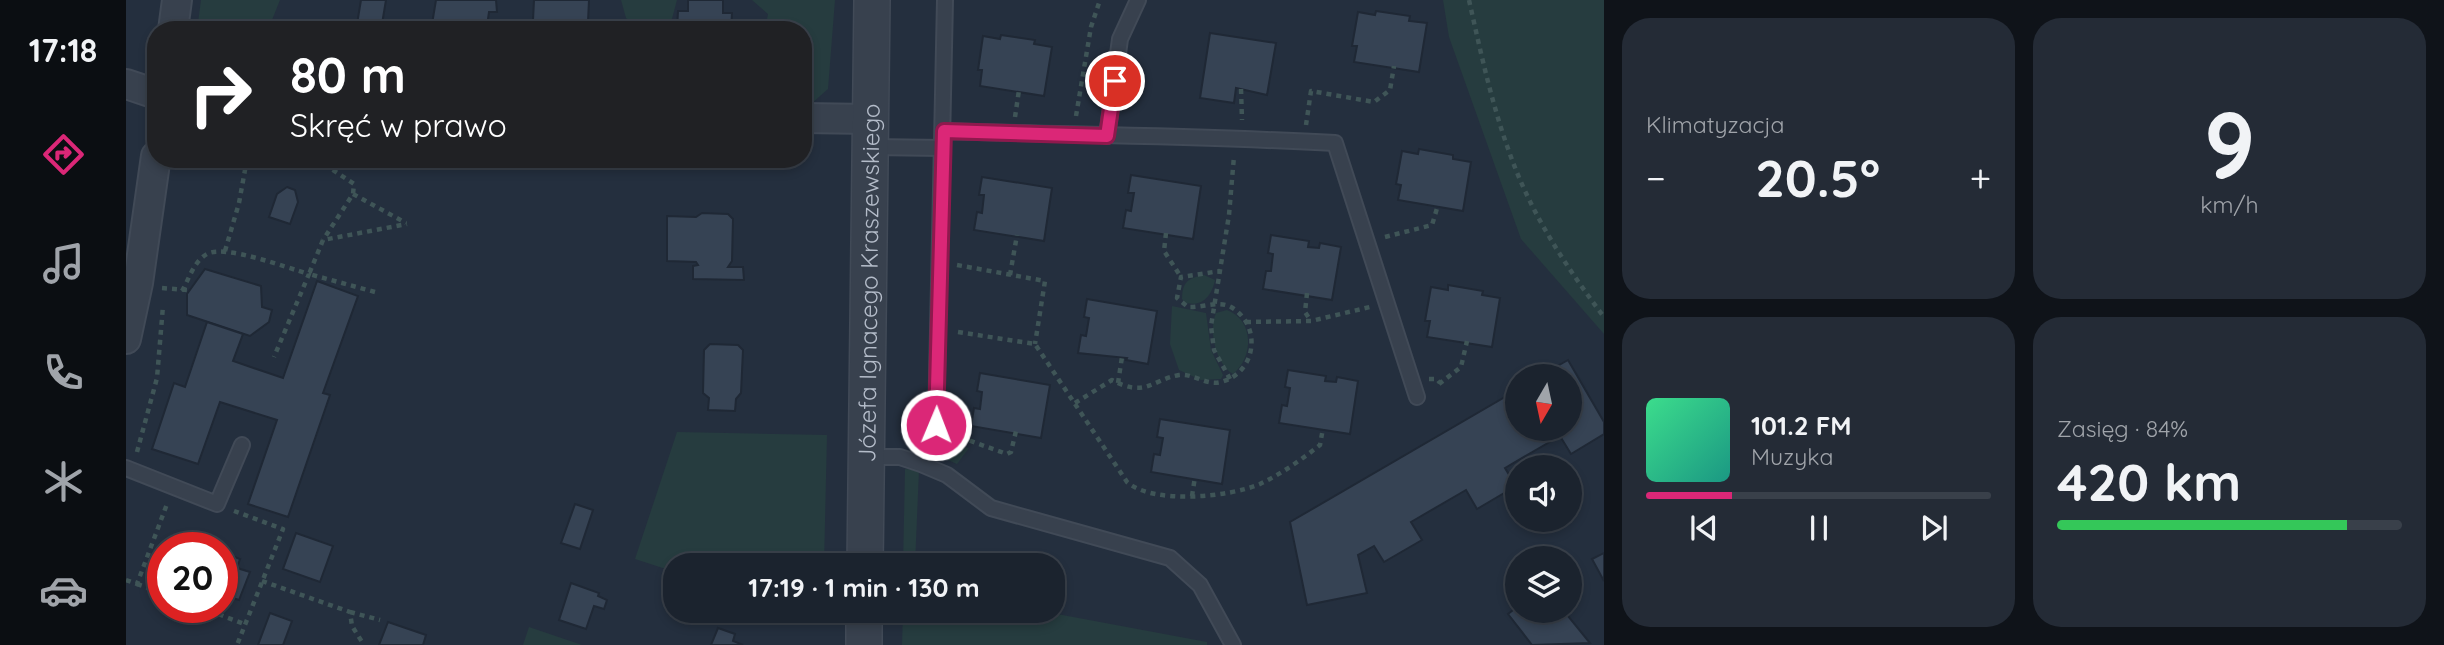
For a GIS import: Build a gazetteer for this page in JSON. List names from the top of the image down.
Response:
{
  "streets": {
    "street": ["Józefa Ignacego Kraszewskiego"]
  },
  "north": "bottom",
  "page": {
    "tabs": "17:18",
    "tile": [
      "Klimatyzacja",
      ["9", "km/h"],
      ["Zasięg · 84%", "420 km"]
    ],
    "turn": ["80 m", "Skręć w prawo"],
    "heat": ["−", "20.5°", "+"],
    "song": ["101.2 FM", "Muzyka"],
    "limit": "20",
    "trip": "17:19 · 1 min · 130 m"
  }
}
